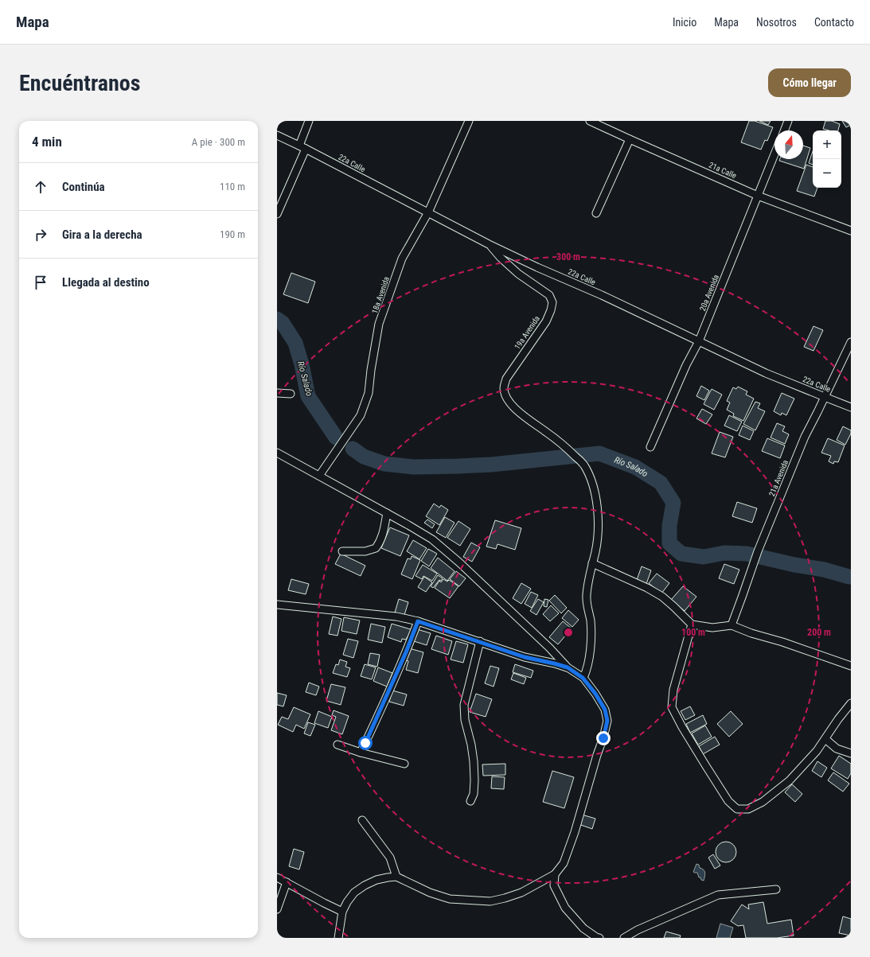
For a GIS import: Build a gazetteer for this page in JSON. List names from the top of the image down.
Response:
{
  "streets": {
    "street": [
      "22a Calle",
      "21a Calle",
      "20a Avenida",
      "18a Avenida",
      "19a Avenida",
      "21a Avenida"
    ]
  },
  "crossings": [
    ["22a Calle", "20a Avenida"],
    ["22a Calle", "18a Avenida"],
    ["22a Calle", "19a Avenida"],
    ["22a Calle", "21a Avenida"],
    ["21a Calle", "20a Avenida"]
  ],
  "water": ["Río Salado"],
  "north": "top",
  "page": {
    "header": "Mapa",
    "nav": [
      "Inicio",
      "Mapa",
      "Nosotros",
      "Contacto"
    ],
    "buttons": "Cómo llegar",
    "title": "Encuéntranos",
    "heading": ["4 min", "A pie · 300 m"],
    "map_buttons": ["+", "−"],
    "list": [
      ["Continúa", "110 m"],
      ["Gira a la derecha", "190 m"],
      "Llegada al destino"
    ]
  },
  "rings": ["300 m", "100 m", "200 m"]
}
